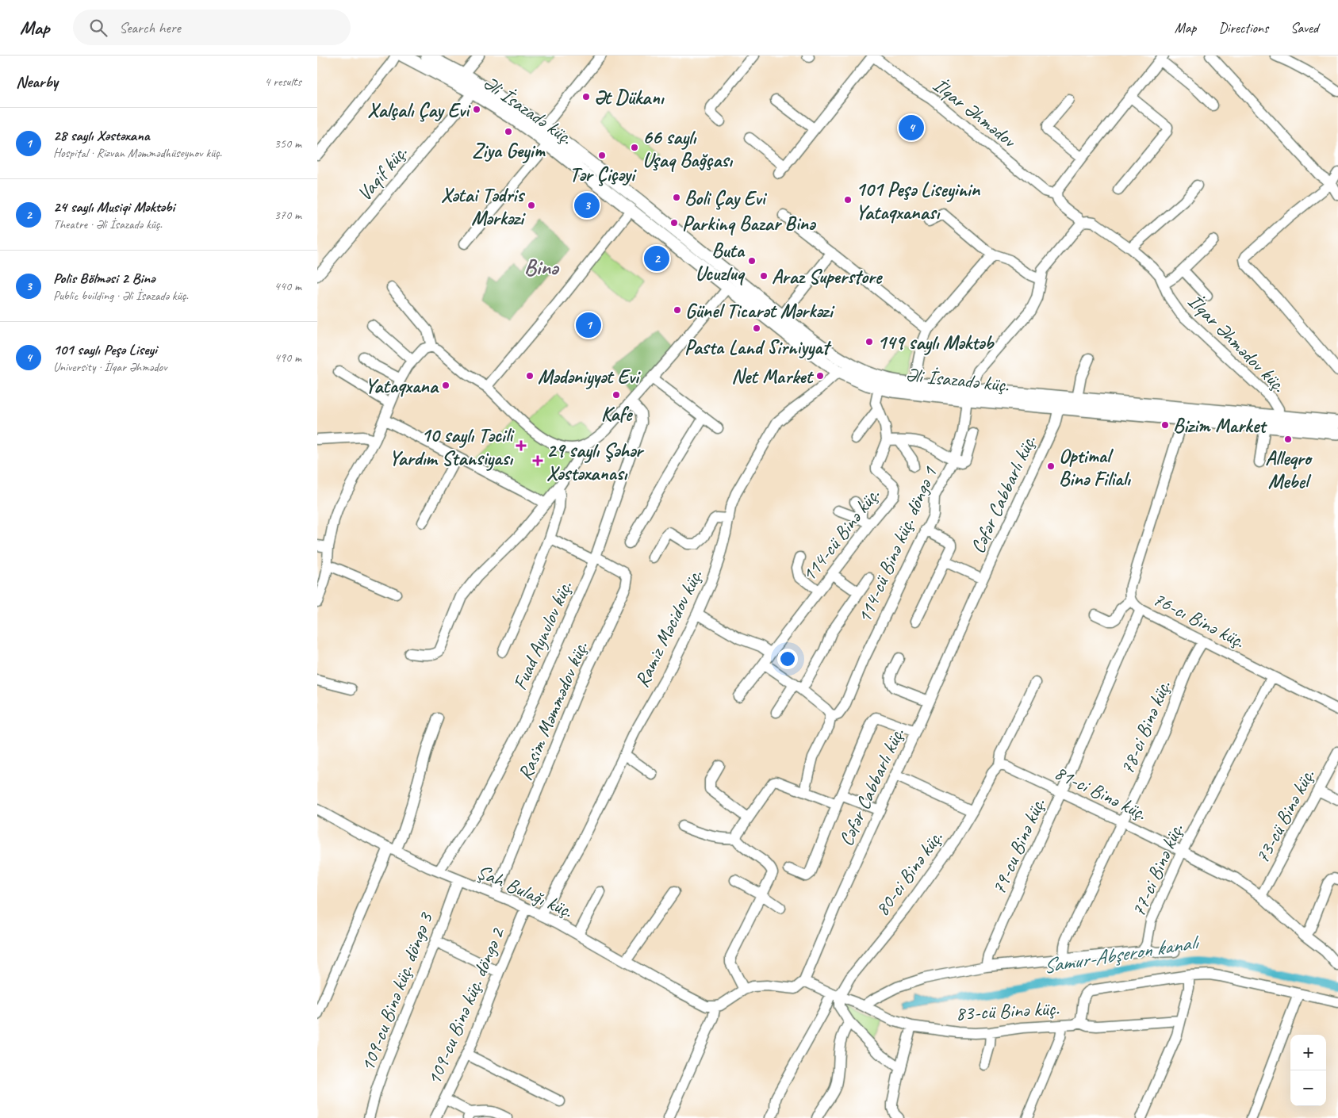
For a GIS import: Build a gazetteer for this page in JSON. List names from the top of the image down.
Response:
{
  "streets": {
    "main road": ["Əli İsazadə küç."],
    "street": [
      "İlqar Əhmədov",
      "Vaqif küç.",
      "İlqar Əhmədov küç.",
      "Cəfər Cabbarlı küç.",
      "114-cü Binə küç.",
      "114-cü Binə küç. döngə 1",
      "76-cı Binə küç.",
      "Ramiz Məcidov küç.",
      "Fuad Aynulov küç.",
      "Rasim Məmmədov küç.",
      "78-ci Binə küç.",
      "81-ci Binə küç.",
      "73-cü Binə küç.",
      "79-cu Binə küç.",
      "77-ci Binə küç.",
      "80-ci Binə küç.",
      "Şah Bulağı küç.",
      "109-cu Binə küç. döngə 3",
      "109-cu Binə küç. döngə 2",
      "83-cü Binə küç."
    ]
  },
  "crossings": [
    ["Əli İsazadə küç.", "Vaqif küç."],
    ["Əli İsazadə küç.", "İlqar Əhmədov küç."],
    ["Əli İsazadə küç.", "Cəfər Cabbarlı küç."],
    ["Əli İsazadə küç.", "114-cü Binə küç. döngə 1"],
    ["Əli İsazadə küç.", "76-cı Binə küç."],
    ["Əli İsazadə küç.", "Ramiz Məcidov küç."],
    ["Cəfər Cabbarlı küç.", "83-cü Binə küç."],
    ["76-cı Binə küç.", "78-ci Binə küç."],
    ["76-cı Binə küç.", "79-cu Binə küç."],
    ["76-cı Binə küç.", "77-ci Binə küç."],
    ["Ramiz Məcidov küç.", "Şah Bulağı küç."],
    ["Fuad Aynulov küç.", "Rasim Məmmədov küç."],
    ["Fuad Aynulov küç.", "Şah Bulağı küç."],
    ["Rasim Məmmədov küç.", "Şah Bulağı küç."],
    ["78-ci Binə küç.", "81-ci Binə küç."],
    ["78-ci Binə küç.", "77-ci Binə küç."],
    ["81-ci Binə küç.", "73-cü Binə küç."],
    ["81-ci Binə küç.", "79-cu Binə küç."],
    ["81-ci Binə küç.", "77-ci Binə küç."],
    ["81-ci Binə küç.", "80-ci Binə küç."],
    ["79-cu Binə küç.", "77-ci Binə küç."],
    ["77-ci Binə küç.", "83-cü Binə küç."],
    ["80-ci Binə küç.", "83-cü Binə küç."],
    ["Şah Bulağı küç.", "109-cu Binə küç. döngə 3"],
    ["Şah Bulağı küç.", "109-cu Binə küç. döngə 2"]
  ],
  "districts": ["Binə"],
  "water": ["Samur-Abşeron kanalı"],
  "places": {
    "other": [
      "Ət Dükanı",
      "Xalçalı Çay Evi",
      "Ziya Geyim",
      "66 saylı Uşaq Bağçası",
      "Tər Çiçəyi",
      "Boli Çay Evi",
      "101 Peşə Liseyinin Yataqxanası",
      "Xətai Tədris Mərkəzi",
      "Parkinq Bazar Binə",
      "Buta Ucuzluq",
      "Araz Superstore",
      "Günel Ticarət Mərkəzi",
      "Pasta Land Sirniyyat",
      "149 saylı Məktəb",
      "Mədəniyyət Evi",
      "Net Market",
      "Yataqxana",
      "Kafe",
      "Bizim Market",
      "Alleqro Mebel",
      "Optimal Binə Filialı"
    ],
    "health": ["10 saylı Təcili Yardım Stansiyası", "29 saylı Şəhər Xəstəxanası"]
  },
  "page": {
    "header": "Map",
    "search": "Search here",
    "nav": ["Map", "Directions", "Saved"],
    "heading": ["Nearby", "4 results"],
    "list": [
      {
        "mark": "1",
        "name": "28 saylı Xəstəxana",
        "note": "Hospital · Rizvan Məmmədhüseynov küç.",
        "value": "350 m"
      },
      {
        "mark": "2",
        "name": "24 saylı Musiqi Məktəbi",
        "note": "Theatre · Əli İsazadə küç.",
        "value": "370 m"
      },
      {
        "mark": "3",
        "name": "Polis Bölməsi 2 Binə",
        "note": "Public building · Əli İsazadə küç.",
        "value": "440 m"
      },
      {
        "mark": "4",
        "name": "101 saylı Peşə Liseyi",
        "note": "University · İlqar Əhmədov",
        "value": "490 m"
      }
    ],
    "pins": [
      "4",
      "3",
      "2",
      "1"
    ],
    "map_buttons": ["+", "−"]
  }
}
